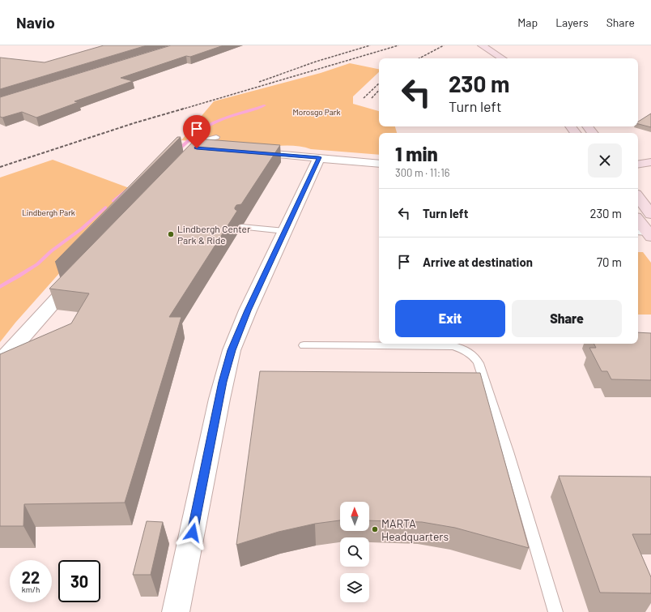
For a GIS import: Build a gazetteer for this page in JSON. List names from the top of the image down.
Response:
{
  "parks": ["Morosgo Park", "Lindbergh Park"],
  "places": ["Lindbergh Center Park & Ride", "MARTA Headquarters"],
  "north": "top",
  "page": {
    "header": "Navio",
    "nav": ["Map", "Layers", "Share"],
    "turn": ["230 m", "Turn left"],
    "heading": ["1 min", "300 m · 11:16"],
    "list": [
      {
        "name": "Turn left",
        "value": "230 m"
      },
      {
        "name": "Arrive at destination",
        "value": "70 m"
      }
    ],
    "buttons": ["Exit", "Share"],
    "speed": "22 km/h",
    "limit": "30"
  }
}
